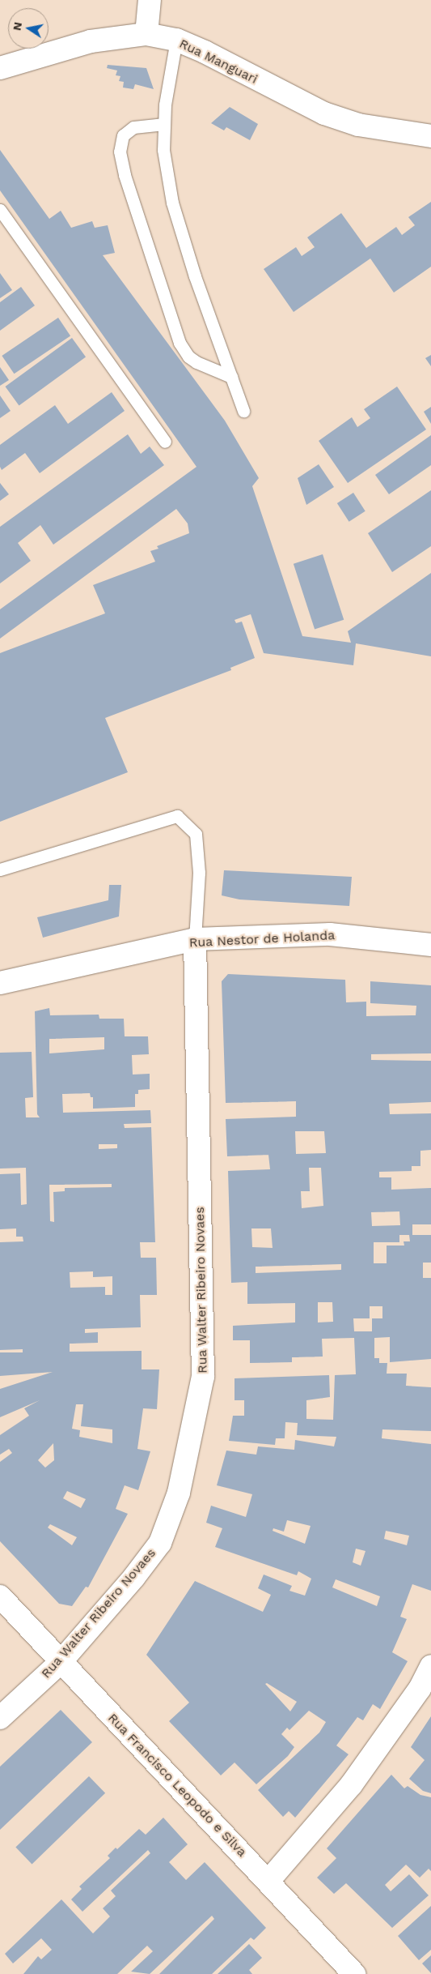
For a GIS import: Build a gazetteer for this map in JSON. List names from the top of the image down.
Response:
{
  "streets": {
    "street": [
      "Rua Manguari",
      "Rua Nestor de Holanda",
      "Rua Walter Ribeiro Novaes",
      "Rua Francisco Leopodo e Silva"
    ]
  },
  "crossings": [
    ["Rua Nestor de Holanda", "Rua Walter Ribeiro Novaes"],
    ["Rua Walter Ribeiro Novaes", "Rua Francisco Leopodo e Silva"]
  ],
  "north": "left"
}
